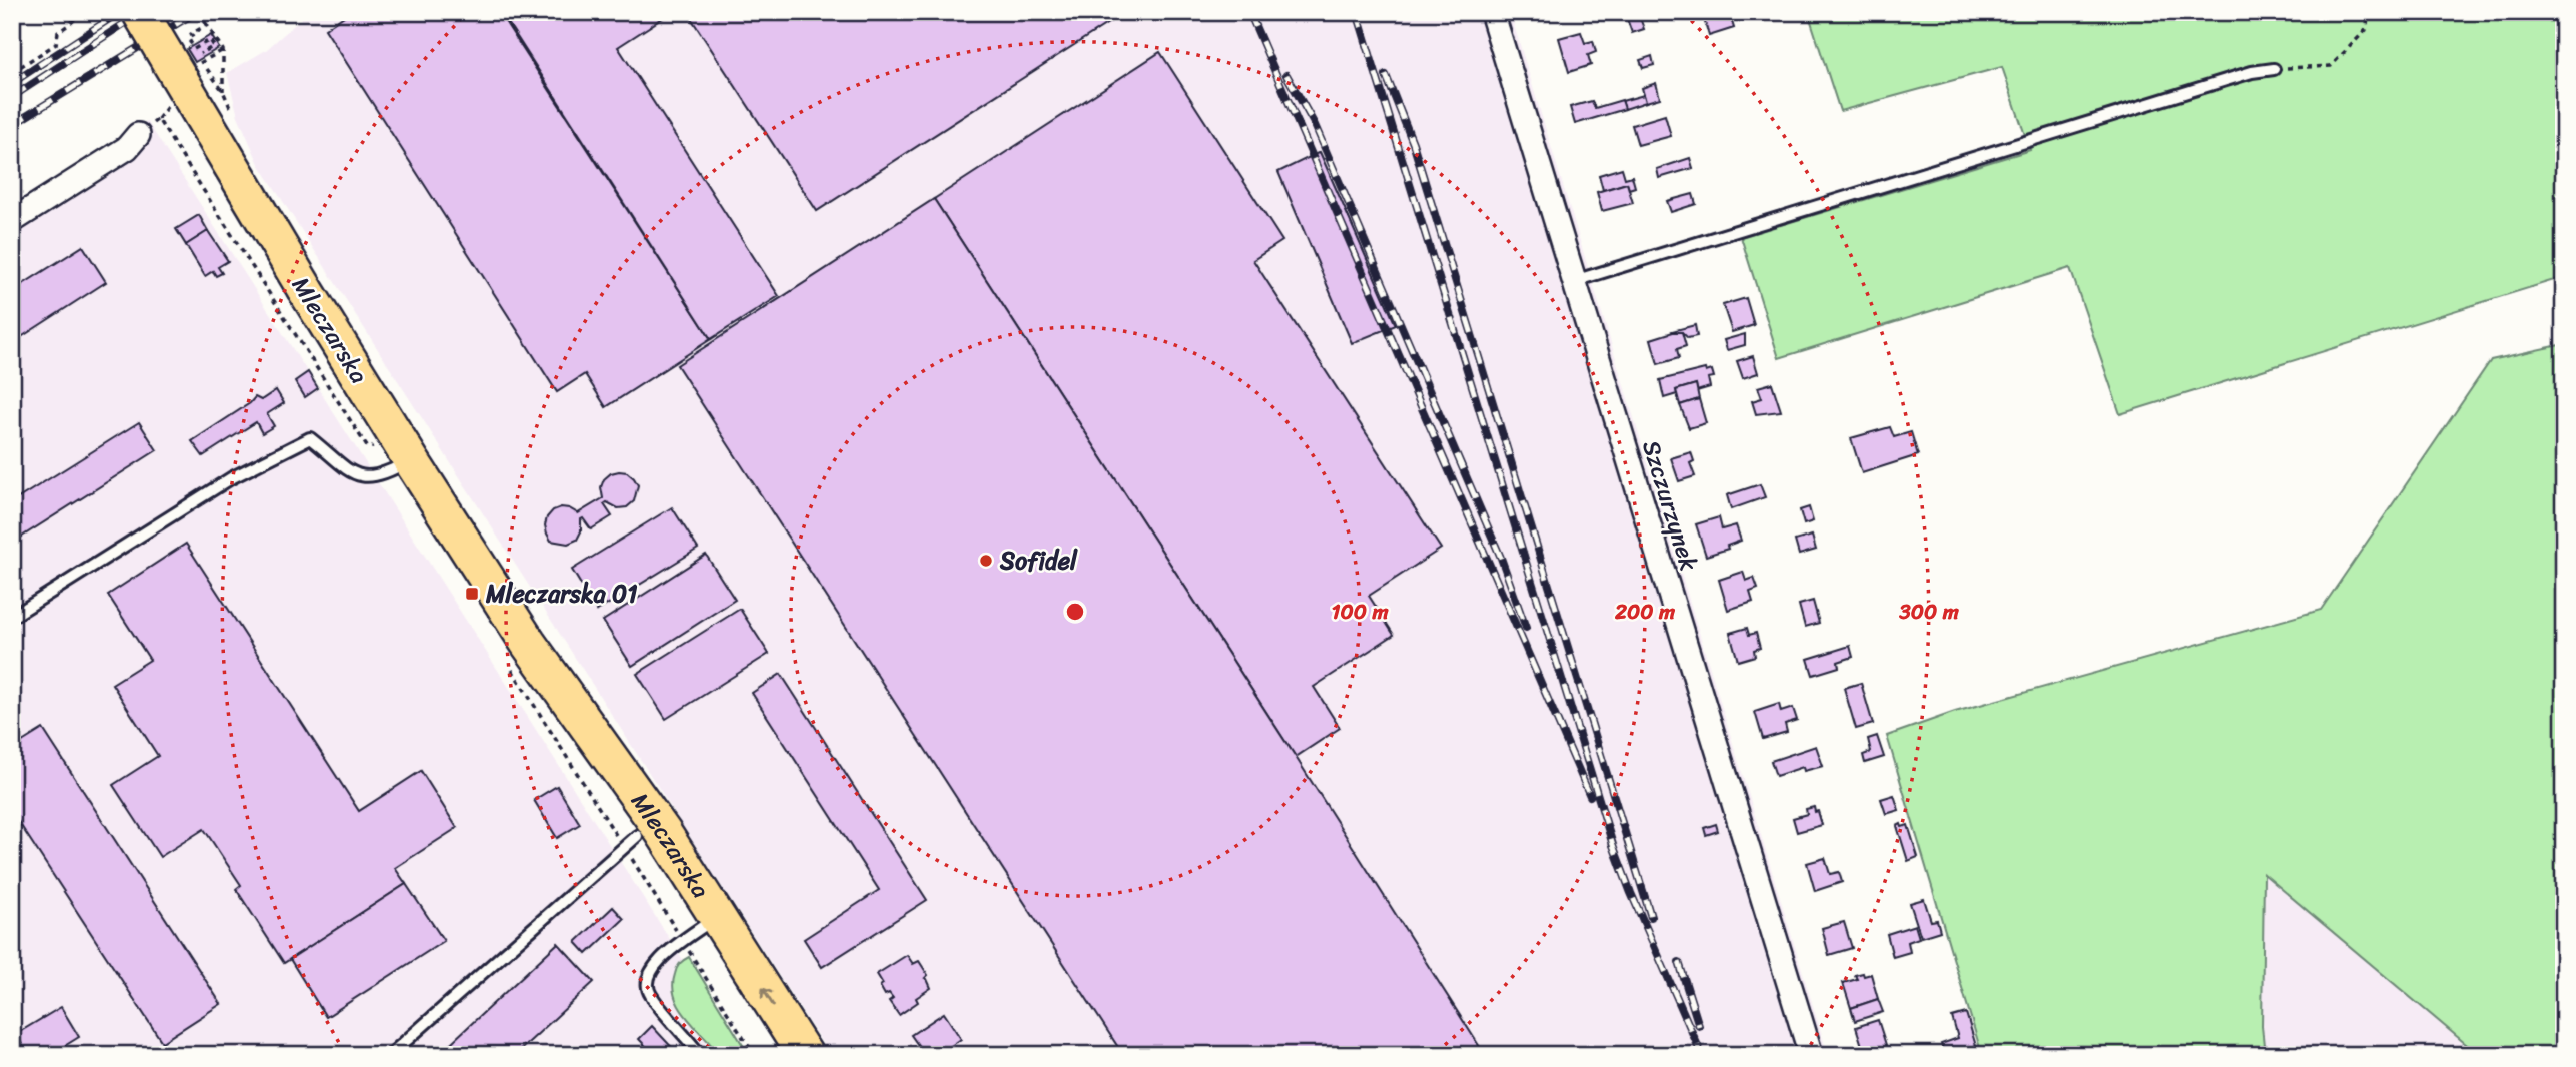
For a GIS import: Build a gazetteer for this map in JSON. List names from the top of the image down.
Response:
{
  "streets": {
    "main road": ["Mleczarska"],
    "street": ["Szczurzynek"]
  },
  "places": {
    "other": ["Sofidel"],
    "transit": ["Mleczarska 01"]
  },
  "rings": ["100 m", "200 m", "300 m"]
}
